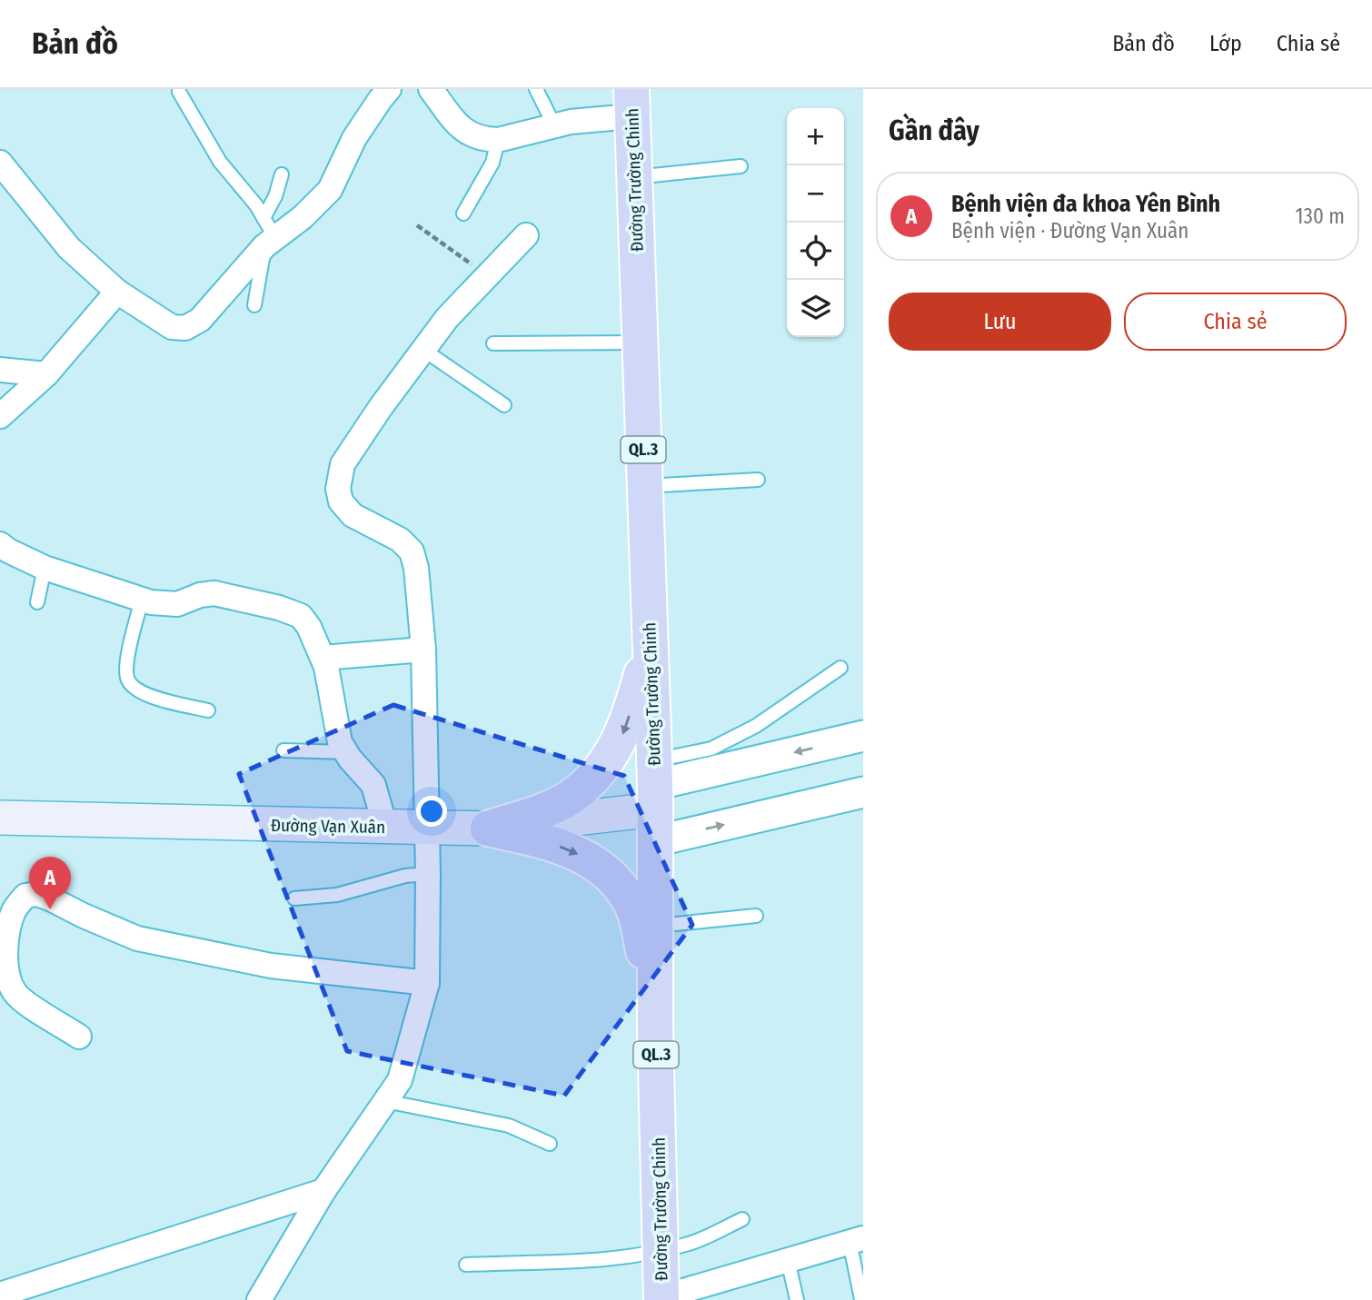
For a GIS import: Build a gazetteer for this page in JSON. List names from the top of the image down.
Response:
{
  "streets": {
    "highway": ["Đường Trường Chinh", "QL.3"],
    "main road": ["Đường Vạn Xuân"]
  },
  "crossings": [
    ["Đường Trường Chinh", "Đường Vạn Xuân"]
  ],
  "page": {
    "header": "Bản đồ",
    "nav": ["Bản đồ", "Lớp", "Chia sẻ"],
    "heading": "Gần đây",
    "map_buttons": ["+", "−"],
    "list": [
      {
        "mark": "A",
        "name": "Bệnh viện đa khoa Yên Bình",
        "note": "Bệnh viện · Đường Vạn Xuân",
        "value": "130 m"
      }
    ],
    "buttons": ["Lưu", "Chia sẻ"],
    "pins": "A"
  }
}
